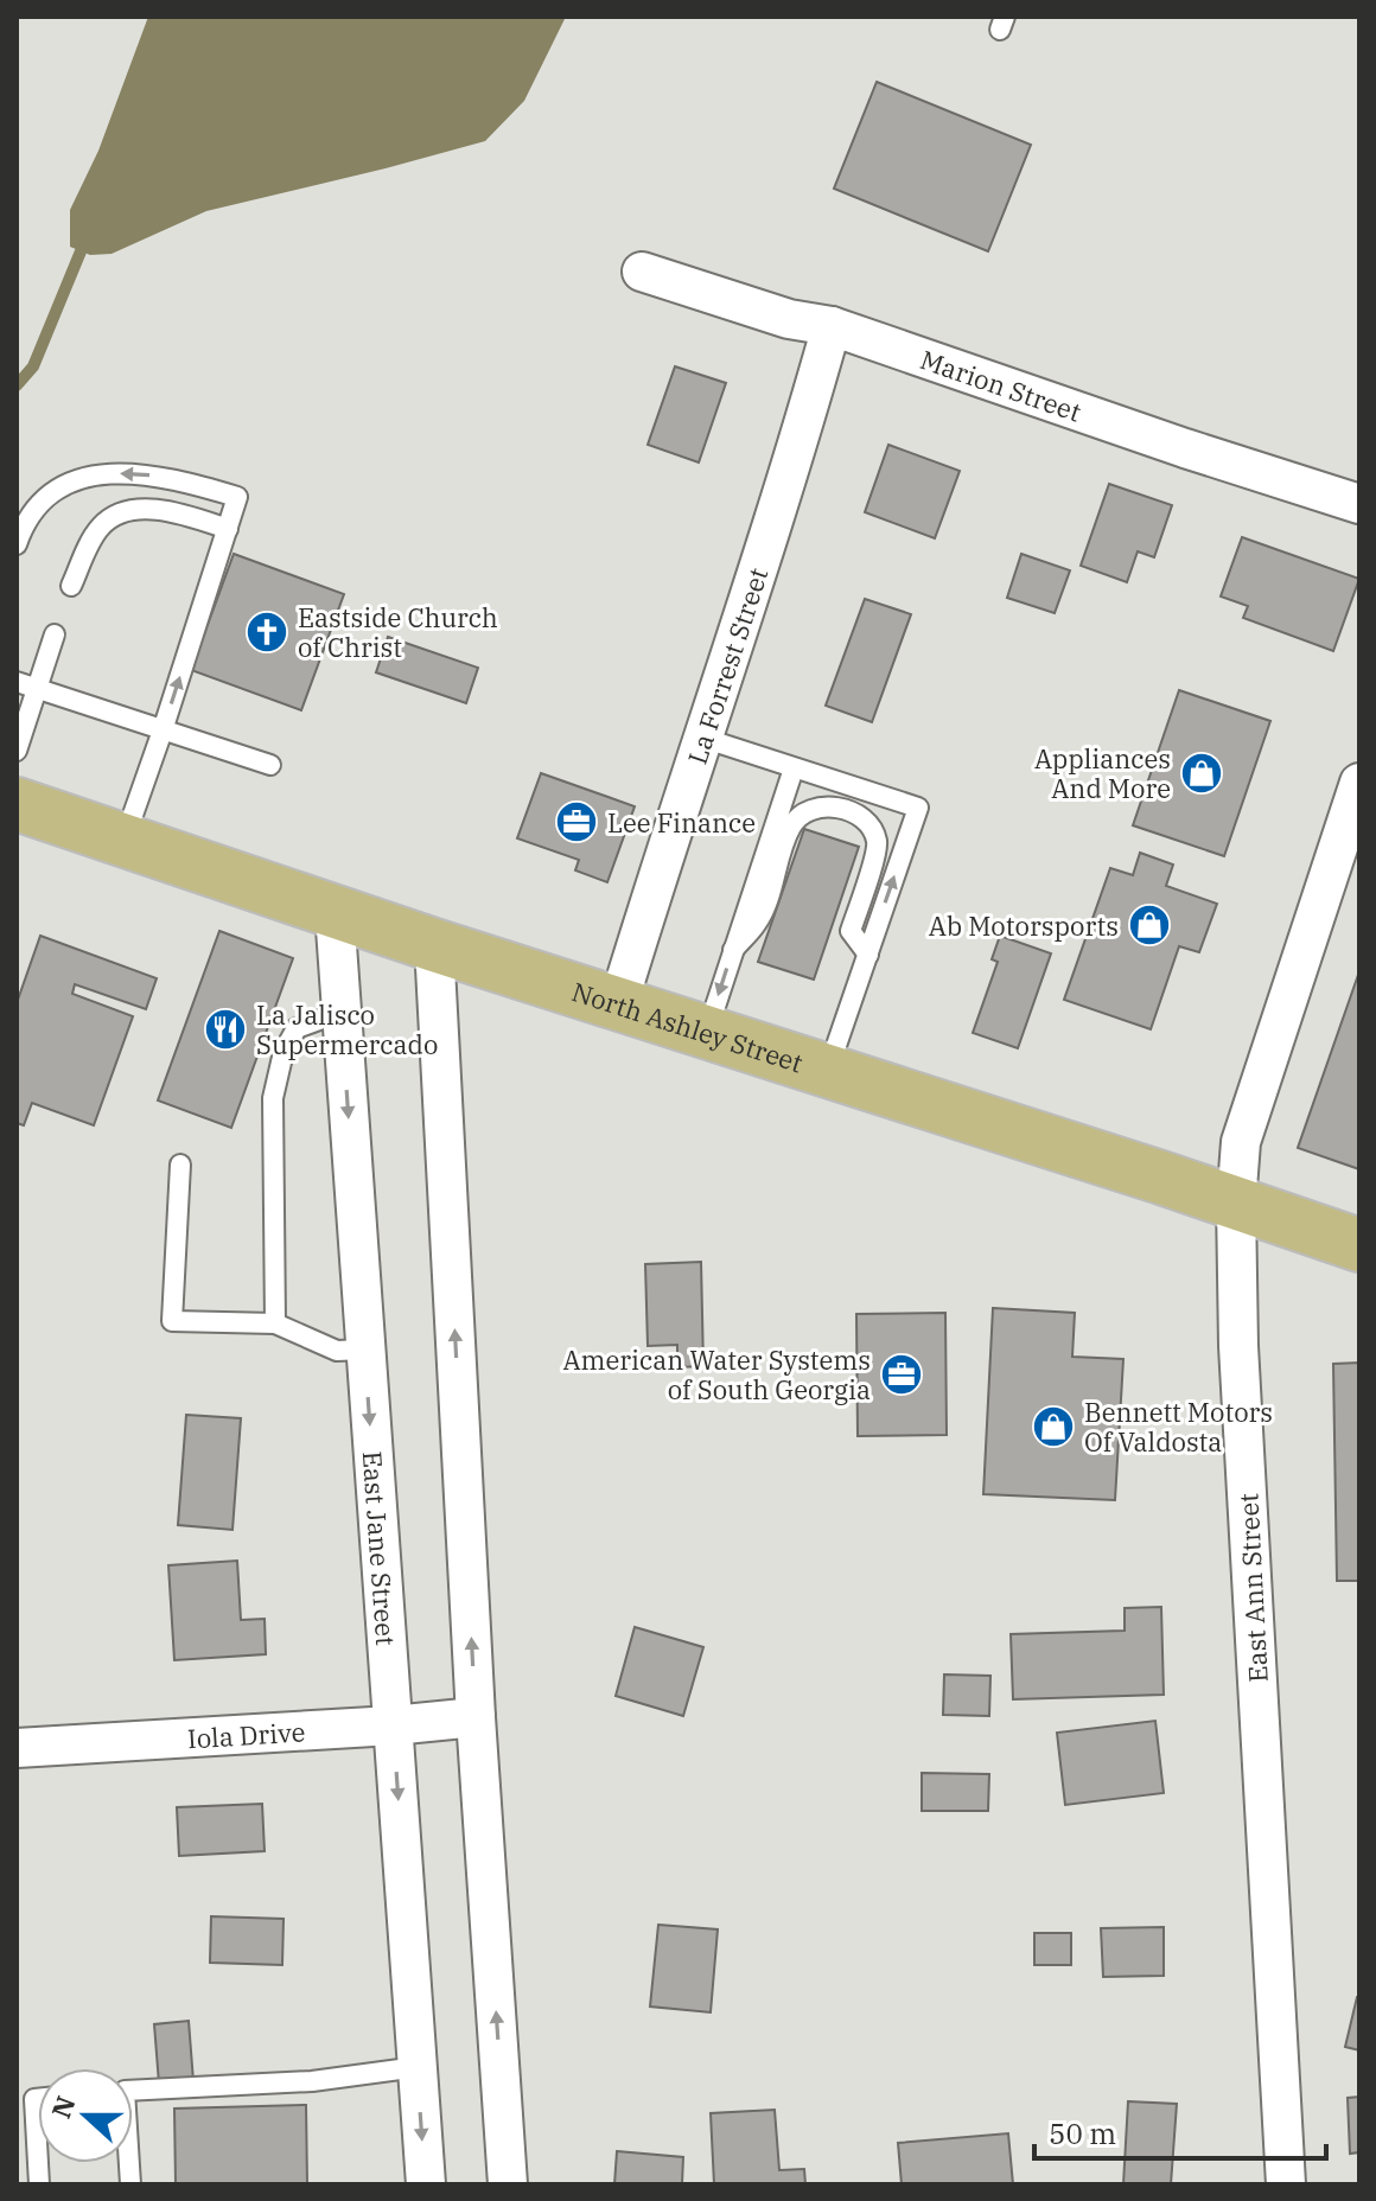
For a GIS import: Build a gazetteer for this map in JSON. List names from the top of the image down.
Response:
{
  "streets": {
    "main road": ["North Ashley Street"],
    "street": [
      "Marion Street",
      "La Forrest Street",
      "East Jane Street",
      "East Ann Street",
      "Iola Drive"
    ]
  },
  "crossings": [
    ["Marion Street", "La Forrest Street"],
    ["La Forrest Street", "North Ashley Street"],
    ["North Ashley Street", "East Jane Street"],
    ["North Ashley Street", "East Ann Street"],
    ["East Jane Street", "Iola Drive"]
  ],
  "places": {
    "church": ["Eastside Church of Christ"],
    "shop": ["Appliances And More", "Ab Motorsports", "Bennett Motors Of Valdosta"],
    "office": ["Lee Finance", "American Water Systems of South Georgia"],
    "restaurant": ["La Jalisco Supermercado"]
  },
  "scale_bar": "50 m",
  "north": "left"
}
